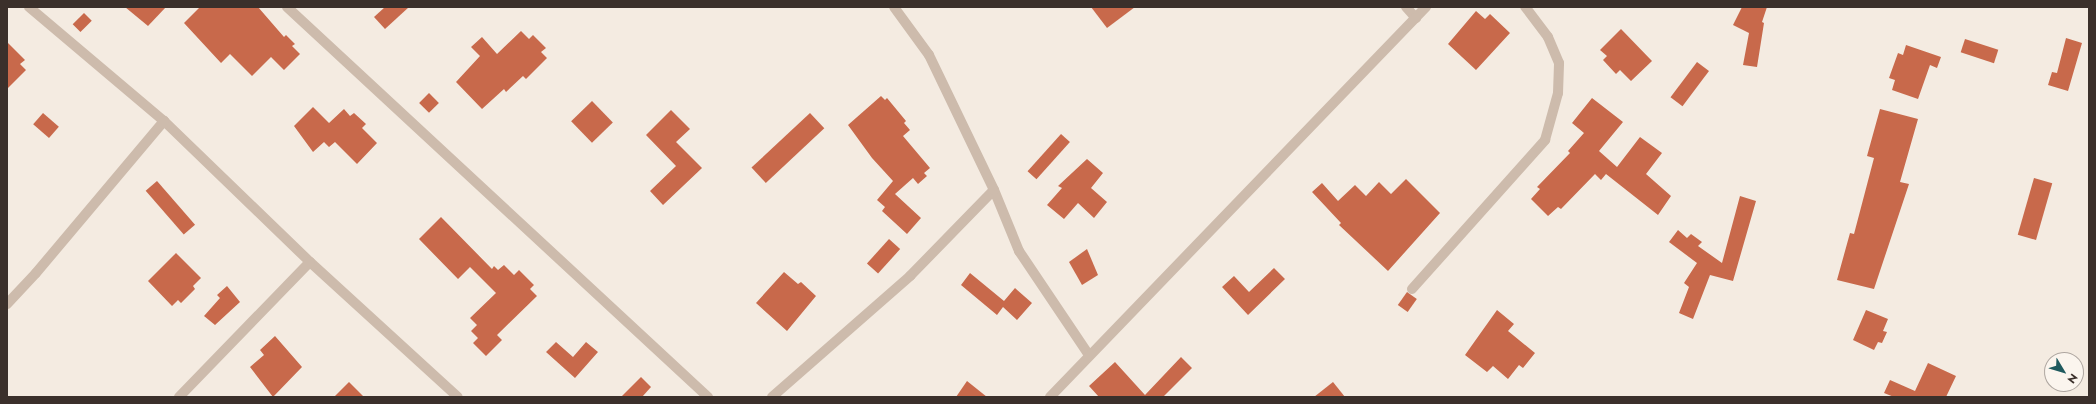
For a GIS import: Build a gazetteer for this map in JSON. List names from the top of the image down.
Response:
{
  "north": "bottom right"
}
